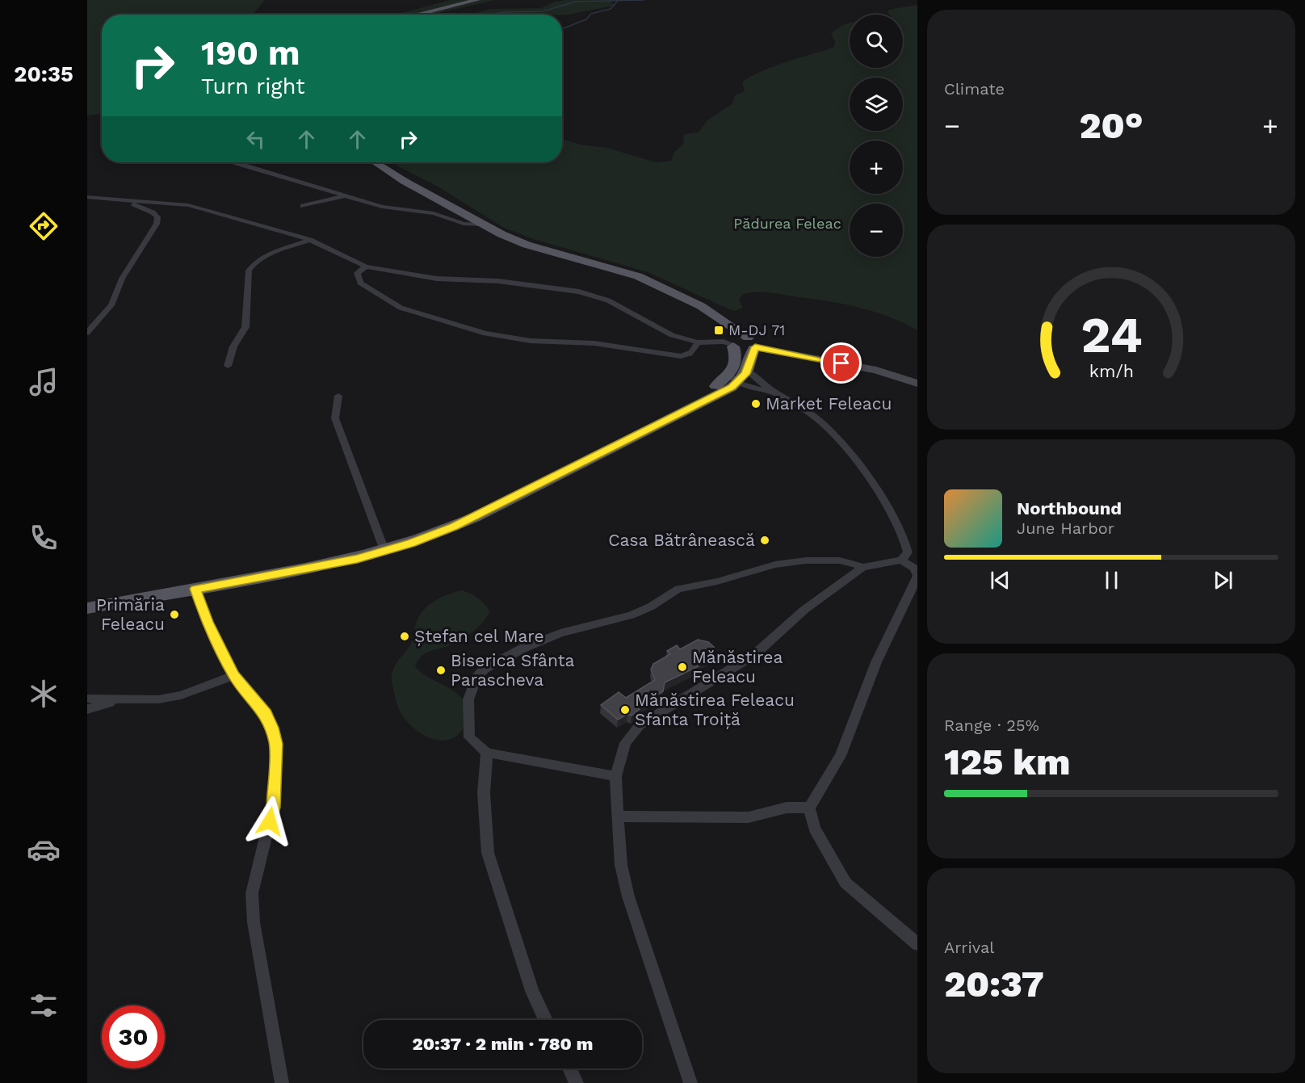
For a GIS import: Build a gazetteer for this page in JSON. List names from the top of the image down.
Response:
{
  "parks": ["Pădurea Feleac"],
  "places": {
    "transit": ["M-DJ 71"],
    "other": [
      "Market Feleacu",
      "Casa Bătrânească",
      "Primăria Feleacu",
      "Ștefan cel Mare",
      "Mănăstirea Feleacu",
      "Biserica Sfânta Parascheva",
      "Mănăstirea Feleacu Sfanta Troiță"
    ]
  },
  "page": {
    "tabs": "20:35",
    "tile": [
      "Climate",
      ["Range · 25%", "125 km"],
      ["Arrival", "20:37"]
    ],
    "map_buttons": ["+", "−"],
    "turn": ["190 m", "Turn right"],
    "heat": ["−", "20°", "+"],
    "song": ["Northbound", "June Harbor"],
    "limit": "30",
    "trip": "20:37 · 2 min · 780 m",
    "gauge": ["24", "km/h"]
  }
}
